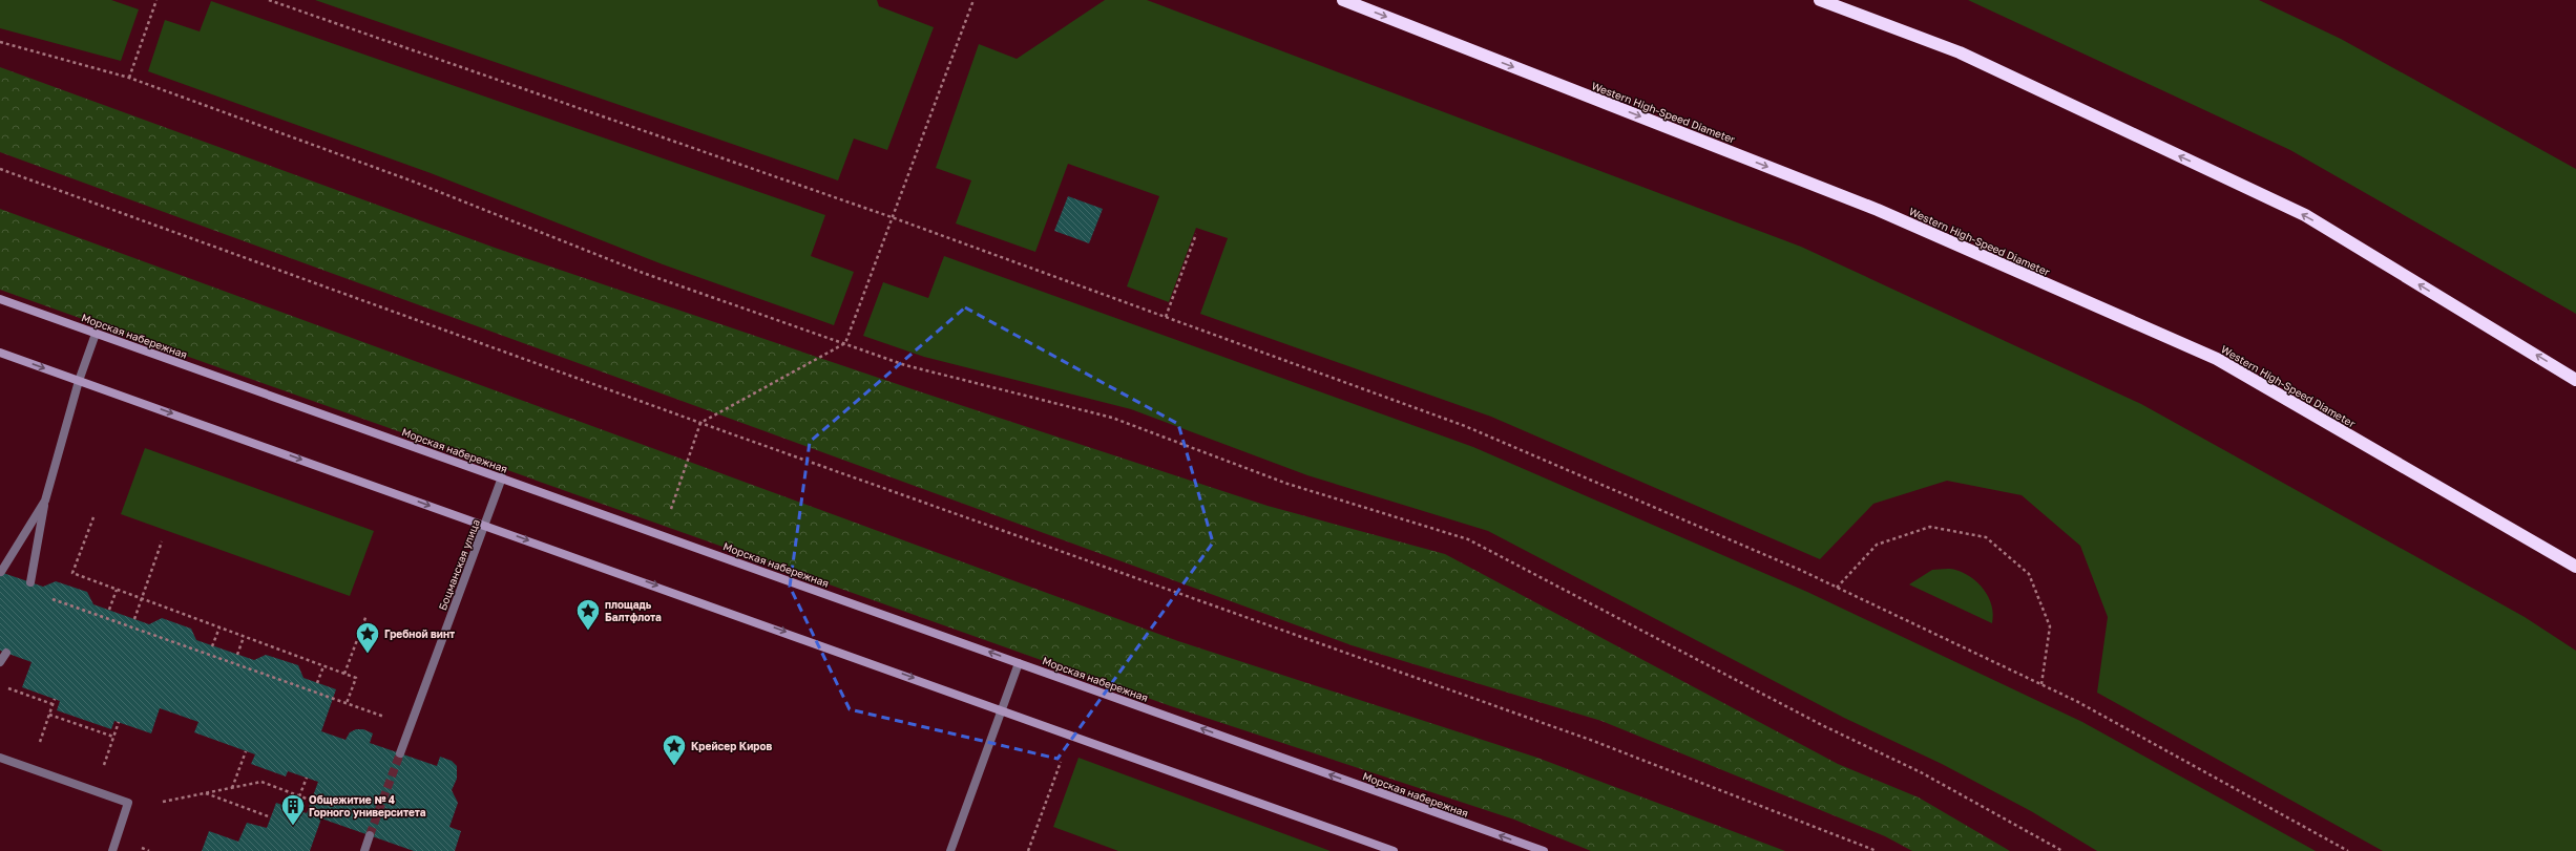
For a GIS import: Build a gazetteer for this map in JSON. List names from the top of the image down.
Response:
{
  "streets": {
    "highway": ["Western High-Speed Diameter"],
    "street": ["Морская набережная", "Боцманская улица"]
  },
  "crossings": [
    ["Морская набережная", "Боцманская улица"]
  ],
  "one_way": ["Western High-Speed Diameter"],
  "places": {
    "place": ["площадь Балтфлота", "Гребной винт", "Крейсер Киров"],
    "building": ["Общежитие № 4 Горного университета"]
  }
}
